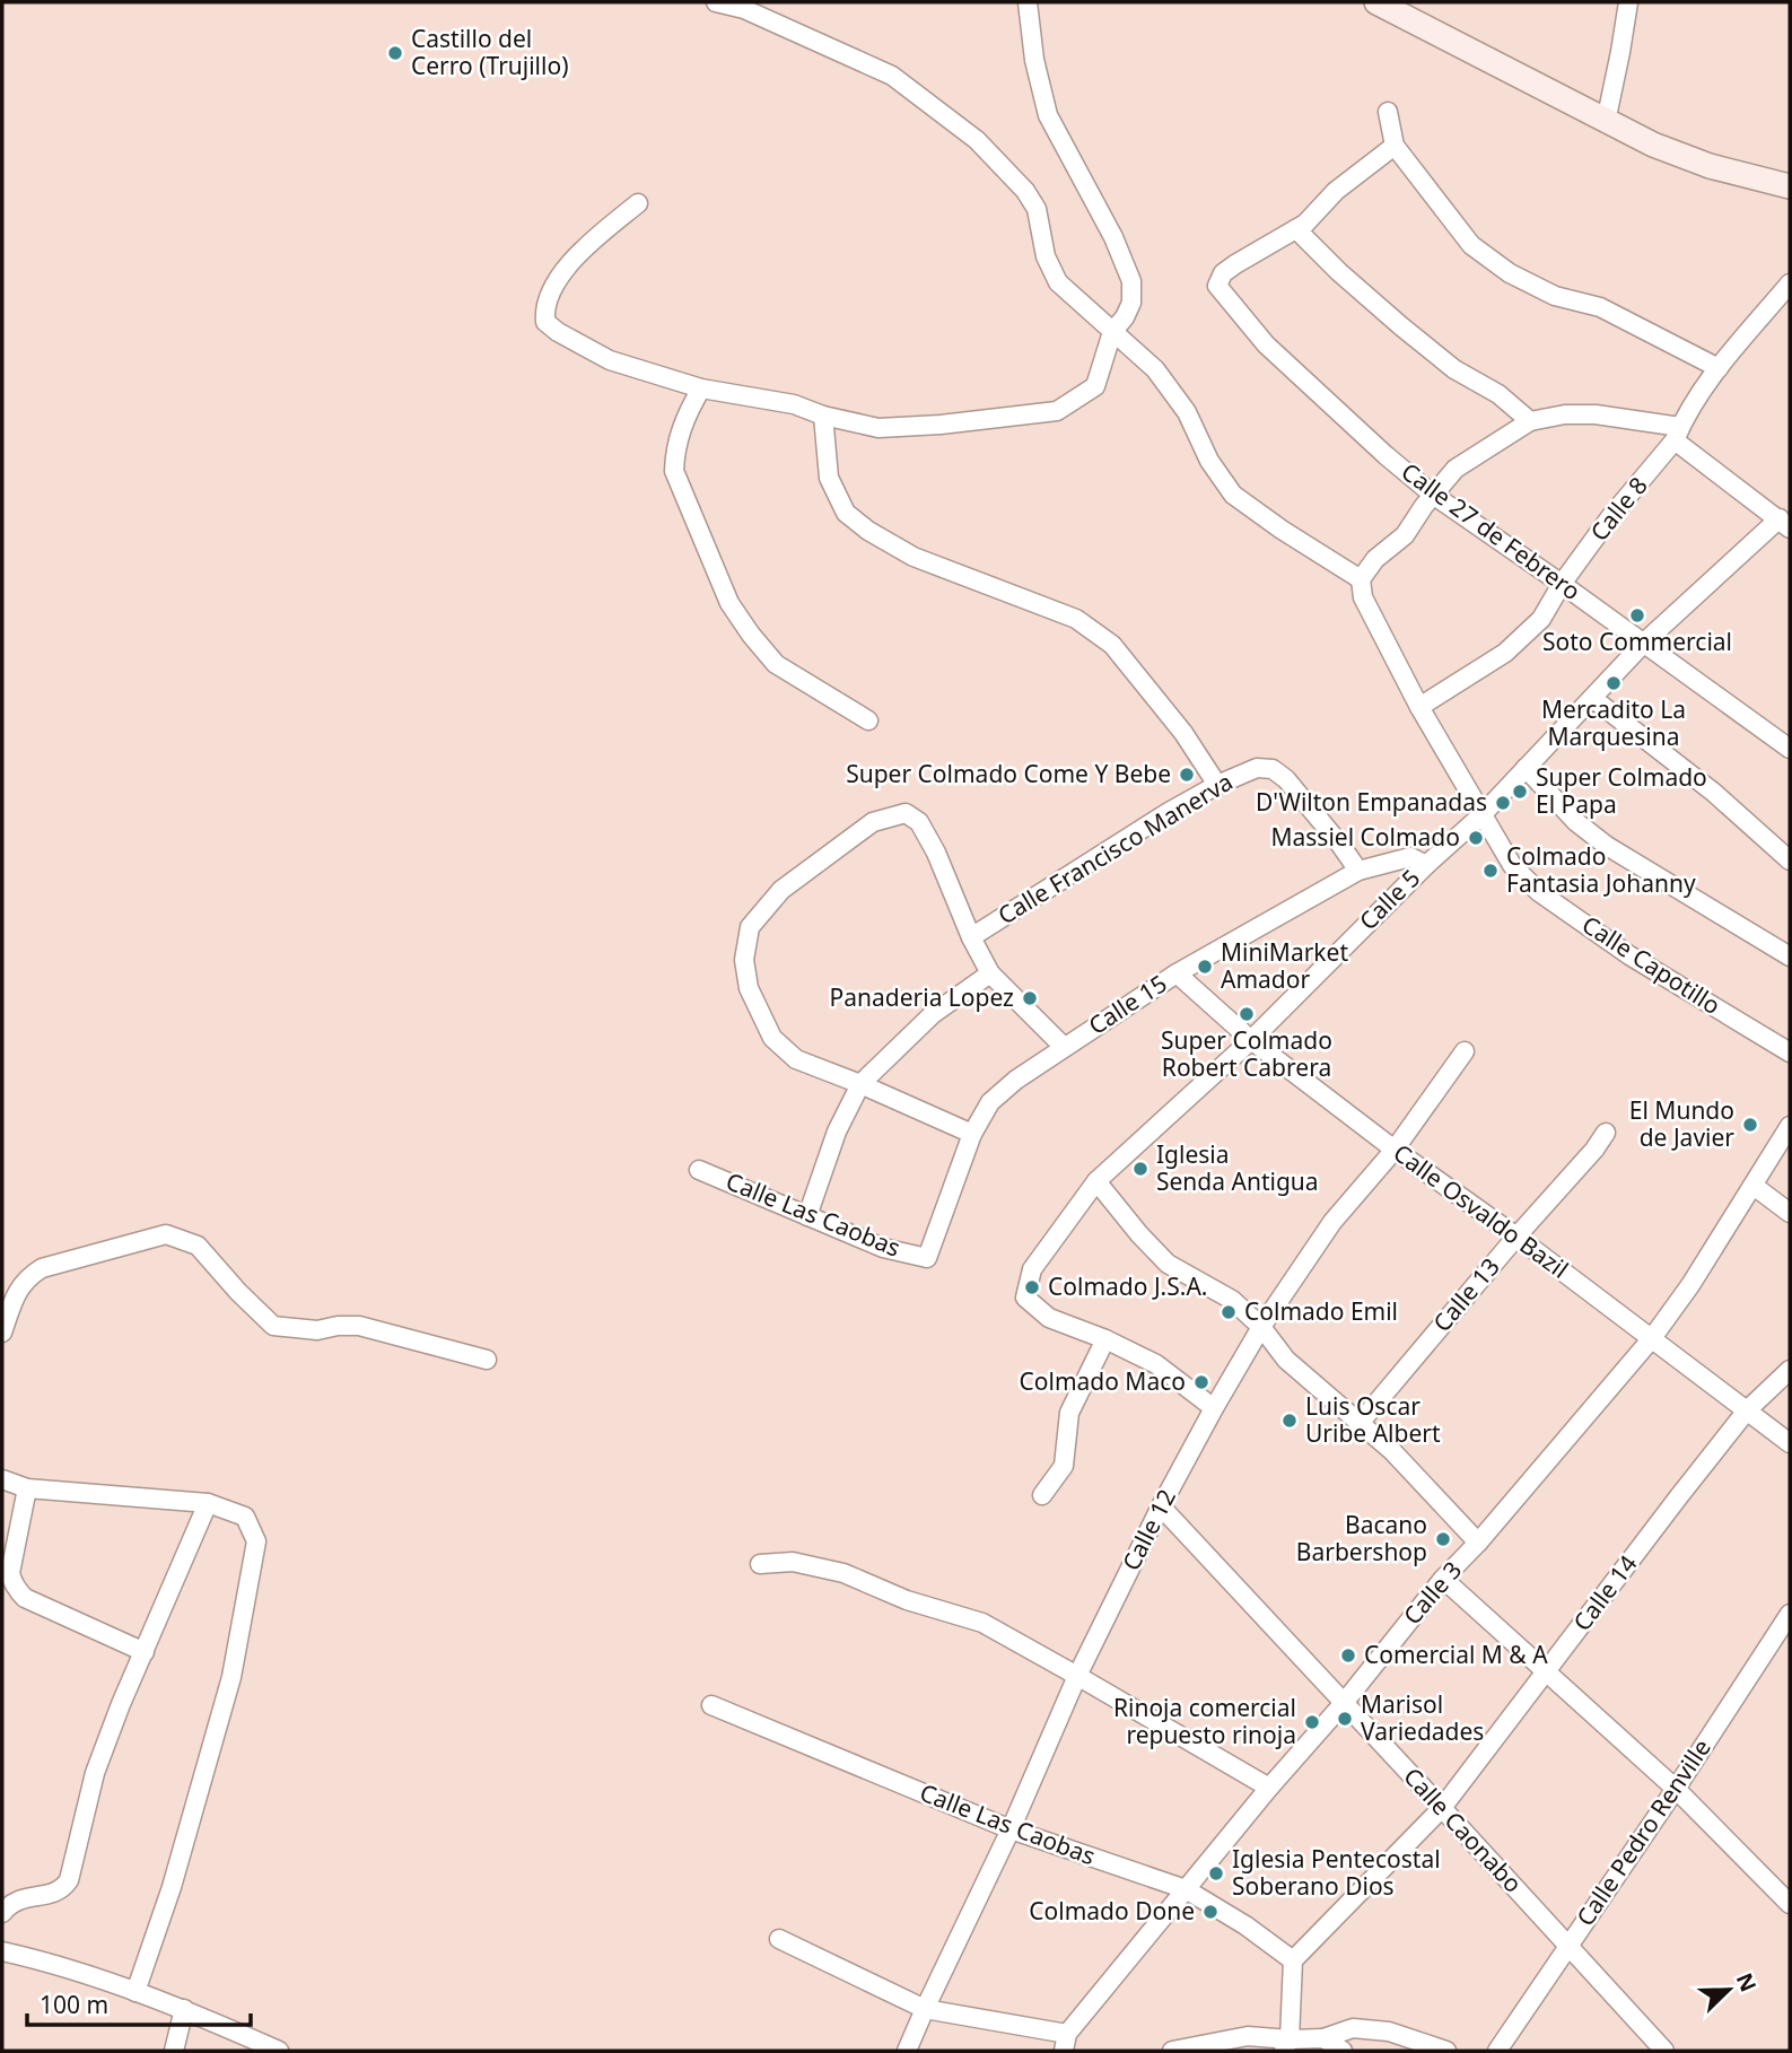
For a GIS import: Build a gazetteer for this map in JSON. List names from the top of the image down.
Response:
{
  "streets": {
    "street": [
      "Calle 8",
      "Calle 27 de Febrero",
      "Calle Francisco Manerva",
      "Calle 5",
      "Calle Capotillo",
      "Calle 15",
      "Calle Osvaldo Bazil",
      "Calle Las Caobas",
      "Calle 13",
      "Calle 12",
      "Calle 3",
      "Calle 14",
      "Calle Caonabo",
      "Calle Pedro Renville"
    ]
  },
  "crossings": [
    ["Calle 8", "Calle 27 de Febrero"],
    ["Calle 8", "Calle Capotillo"],
    ["Calle 27 de Febrero", "Calle 5"],
    ["Calle Francisco Manerva", "Calle 15"],
    ["Calle 5", "Calle Capotillo"],
    ["Calle 5", "Calle 15"],
    ["Calle 5", "Calle Osvaldo Bazil"],
    ["Calle 15", "Calle Osvaldo Bazil"],
    ["Calle 15", "Calle Las Caobas"],
    ["Calle Osvaldo Bazil", "Calle 13"],
    ["Calle Osvaldo Bazil", "Calle 12"],
    ["Calle Osvaldo Bazil", "Calle 3"],
    ["Calle Osvaldo Bazil", "Calle 14"],
    ["Calle Las Caobas", "Calle 12"],
    ["Calle Las Caobas", "Calle 3"],
    ["Calle Las Caobas", "Calle 14"],
    ["Calle 12", "Calle Caonabo"],
    ["Calle 3", "Calle Caonabo"],
    ["Calle 14", "Calle Caonabo"],
    ["Calle Caonabo", "Calle Pedro Renville"]
  ],
  "places": [
    "Castillo del Cerro (Trujillo)",
    "Soto Commercial",
    "Mercadito La Marquesina",
    "Super Colmado Come Y Bebe",
    "Super Colmado El Papa",
    "D'Wilton Empanadas",
    "Massiel Colmado",
    "Colmado Fantasia Johanny",
    "MiniMarket Amador",
    "Panaderia Lopez",
    "Super Colmado Robert Cabrera",
    "El Mundo de Javier",
    "Iglesia Senda Antigua",
    "Colmado J.S.A.",
    "Colmado Emil",
    "Colmado Maco",
    "Luis Oscar Uribe Albert",
    "Bacano Barbershop",
    "Comercial M & A",
    "Marisol Variedades",
    "Rinoja comercial repuesto rinoja",
    "Iglesia Pentecostal Soberano Dios",
    "Colmado Done"
  ],
  "scale_bar": "100 m",
  "north": "top right"
}
